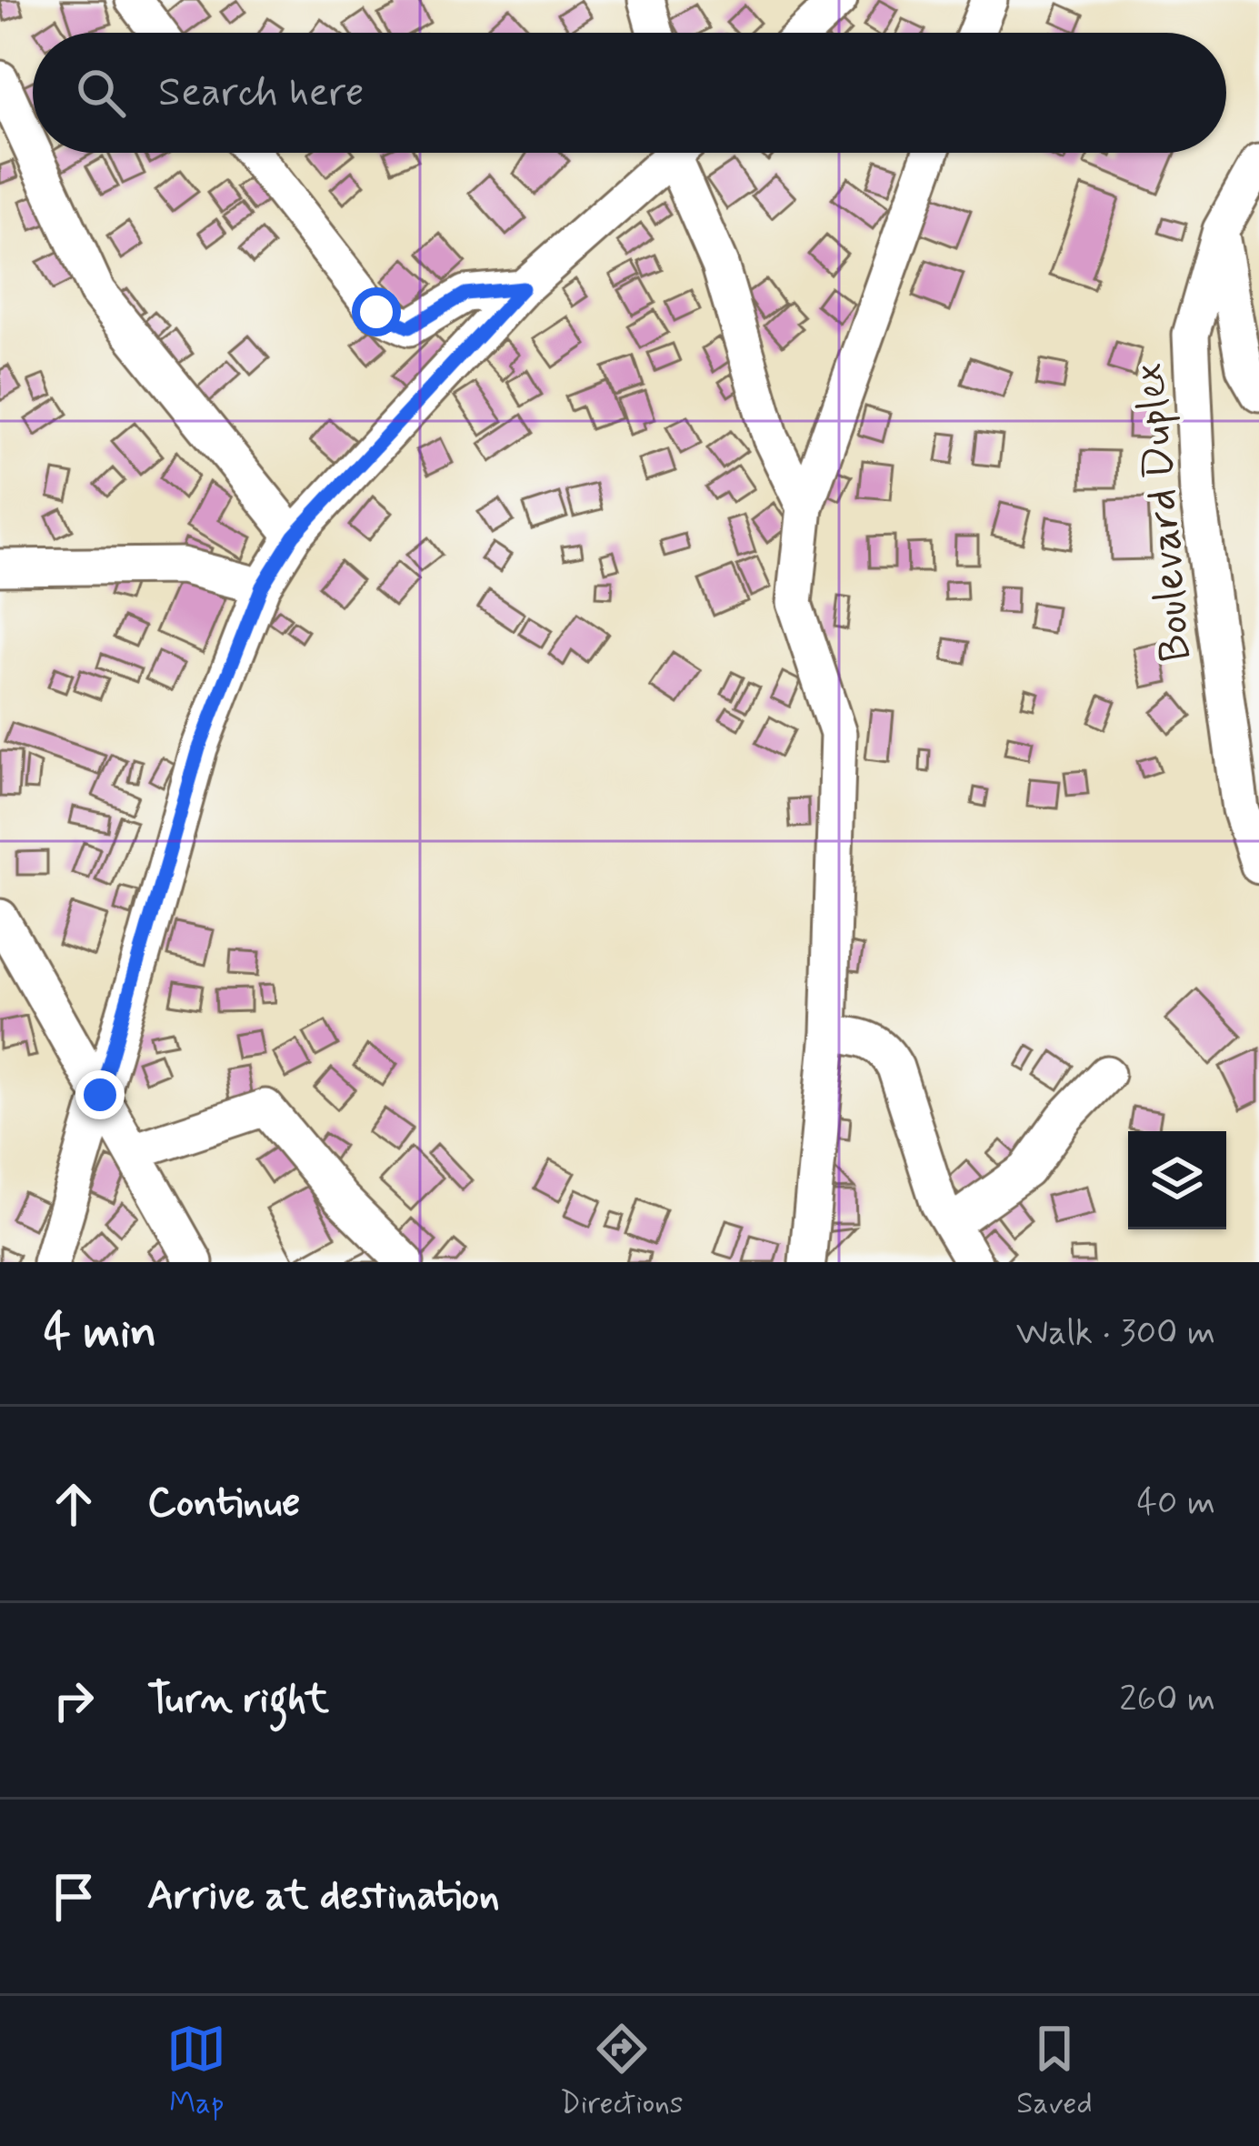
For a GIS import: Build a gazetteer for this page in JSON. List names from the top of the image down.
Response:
{
  "streets": {
    "street": ["Boulevard Duplex"]
  },
  "page": {
    "search": "Search here",
    "heading": ["4 min", "Walk · 300 m"],
    "list": [
      ["Continue", "40 m"],
      ["Turn right", "260 m"],
      "Arrive at destination"
    ],
    "nav": ["Map", "Directions", "Saved"]
  }
}
